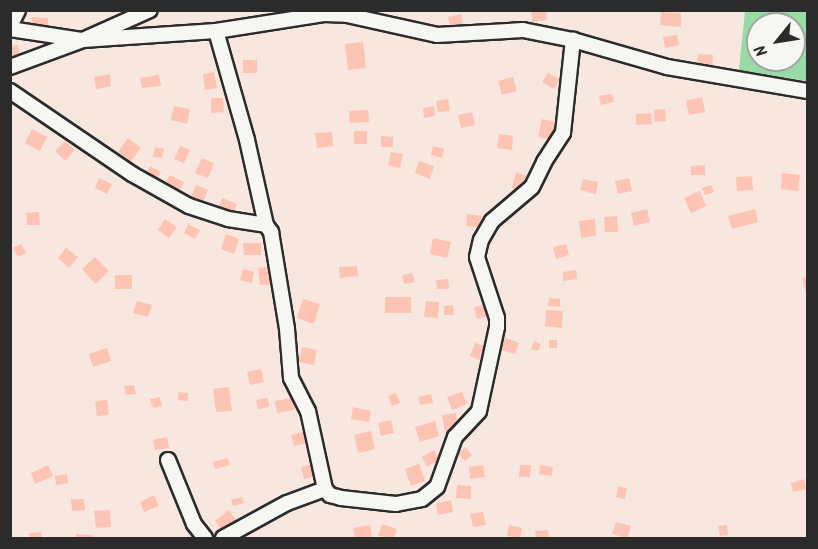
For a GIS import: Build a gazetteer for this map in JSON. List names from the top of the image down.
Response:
{
  "north": "bottom left"
}
